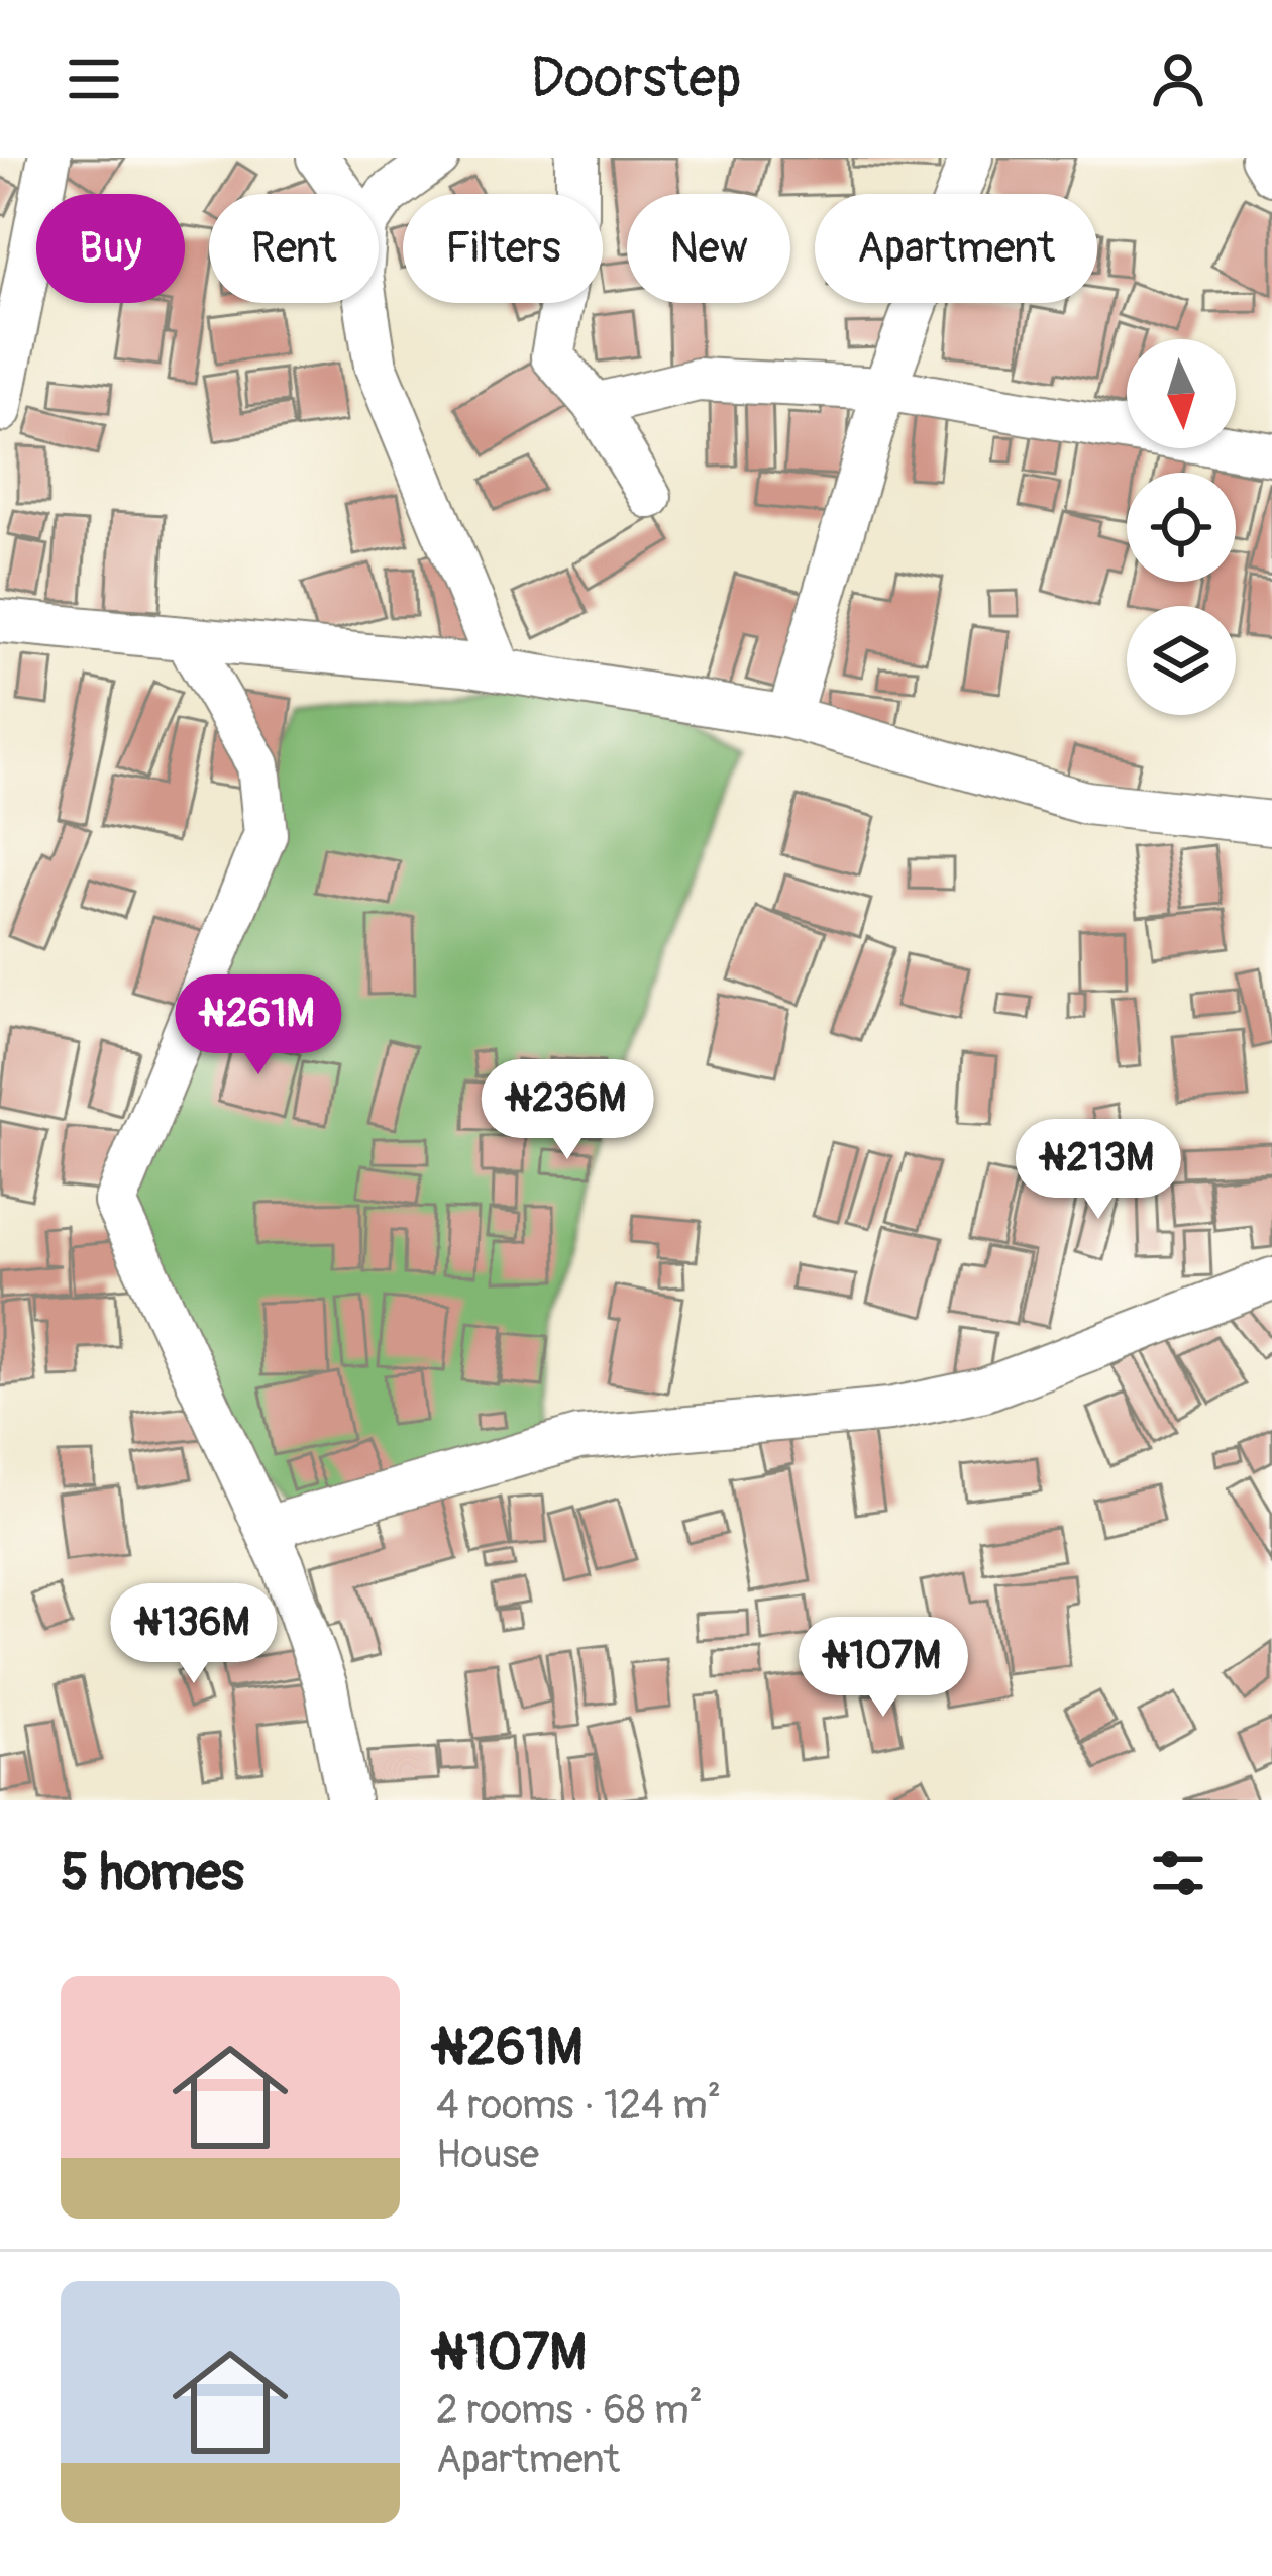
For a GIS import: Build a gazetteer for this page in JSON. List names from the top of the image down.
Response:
{
  "north": "bottom",
  "page": {
    "header": "Doorstep",
    "chip": [
      "Buy",
      "Rent",
      "Filters",
      "New",
      "Apartment"
    ],
    "price": [
      "₦261M",
      "₦236M",
      "₦213M",
      "₦136M",
      "₦107M"
    ],
    "heading": "5 homes",
    "list": [
      {
        "name": "₦261M",
        "note": "4 rooms · 124 m² · House"
      },
      {
        "name": "₦107M",
        "note": "2 rooms · 68 m² · Apartment"
      }
    ]
  }
}
